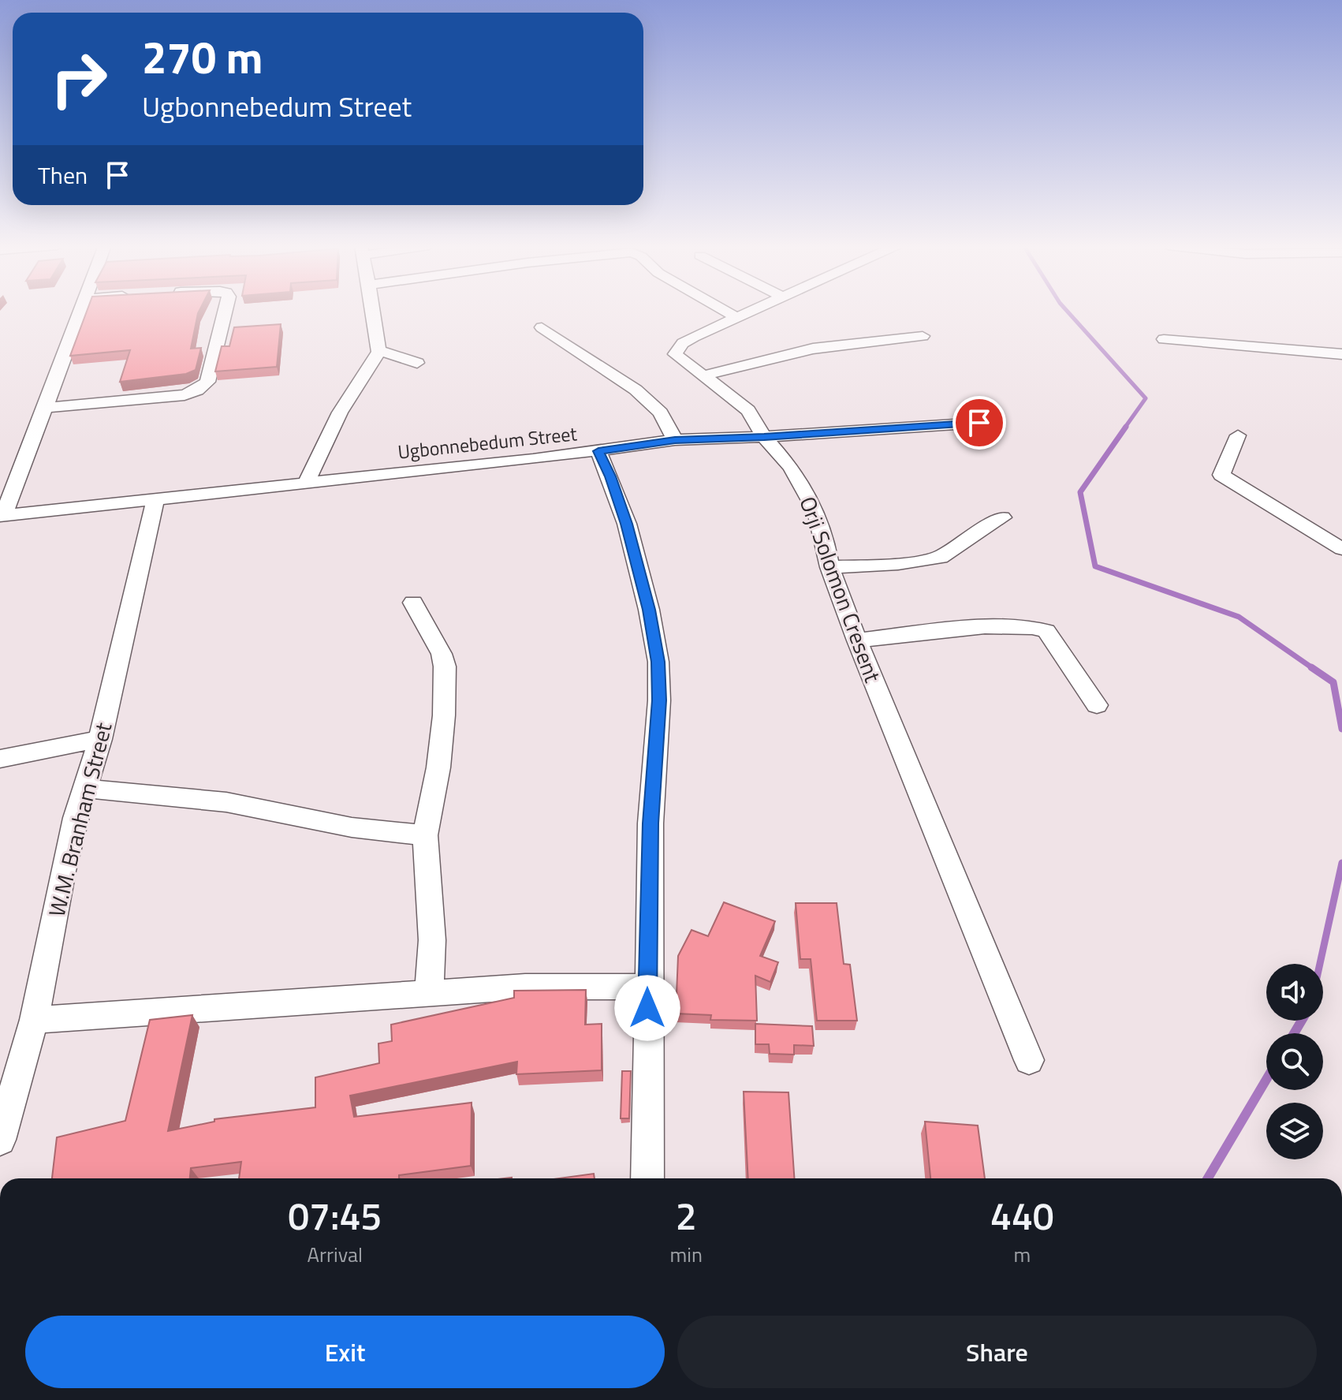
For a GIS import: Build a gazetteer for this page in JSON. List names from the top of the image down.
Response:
{
  "streets": {
    "street": ["Ugbonnebedum Street", "Orji Solomon Cresent", "W.M. Branham Street"]
  },
  "crossings": [
    ["Ugbonnebedum Street", "Orji Solomon Cresent"],
    ["Ugbonnebedum Street", "W.M. Branham Street"]
  ],
  "page": {
    "turn": ["270 m", "Ugbonnebedum Street"],
    "then": "Then",
    "eta": [
      "07:45",
      "Arrival",
      "2",
      "min",
      "440",
      "m"
    ],
    "buttons": ["Exit", "Share"]
  }
}
